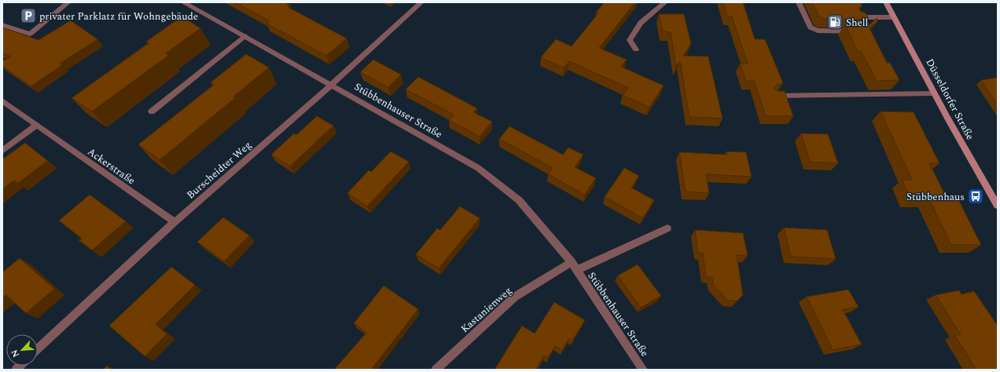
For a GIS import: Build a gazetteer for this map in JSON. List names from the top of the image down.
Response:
{
  "streets": {
    "main road": ["Düsseldorfer Straße"],
    "street": [
      "Stübbenhauser Straße",
      "Ackerstraße",
      "Burscheidter Weg",
      "Kastanienweg"
    ]
  },
  "crossings": [
    ["Stübbenhauser Straße", "Burscheidter Weg"],
    ["Stübbenhauser Straße", "Kastanienweg"],
    ["Ackerstraße", "Burscheidter Weg"]
  ],
  "places": {
    "parking": ["privater Parklatz für Wohngebäude"],
    "fuel station": ["Shell"],
    "bus stop": ["Stübbenhaus"]
  },
  "north": "bottom left"
}
